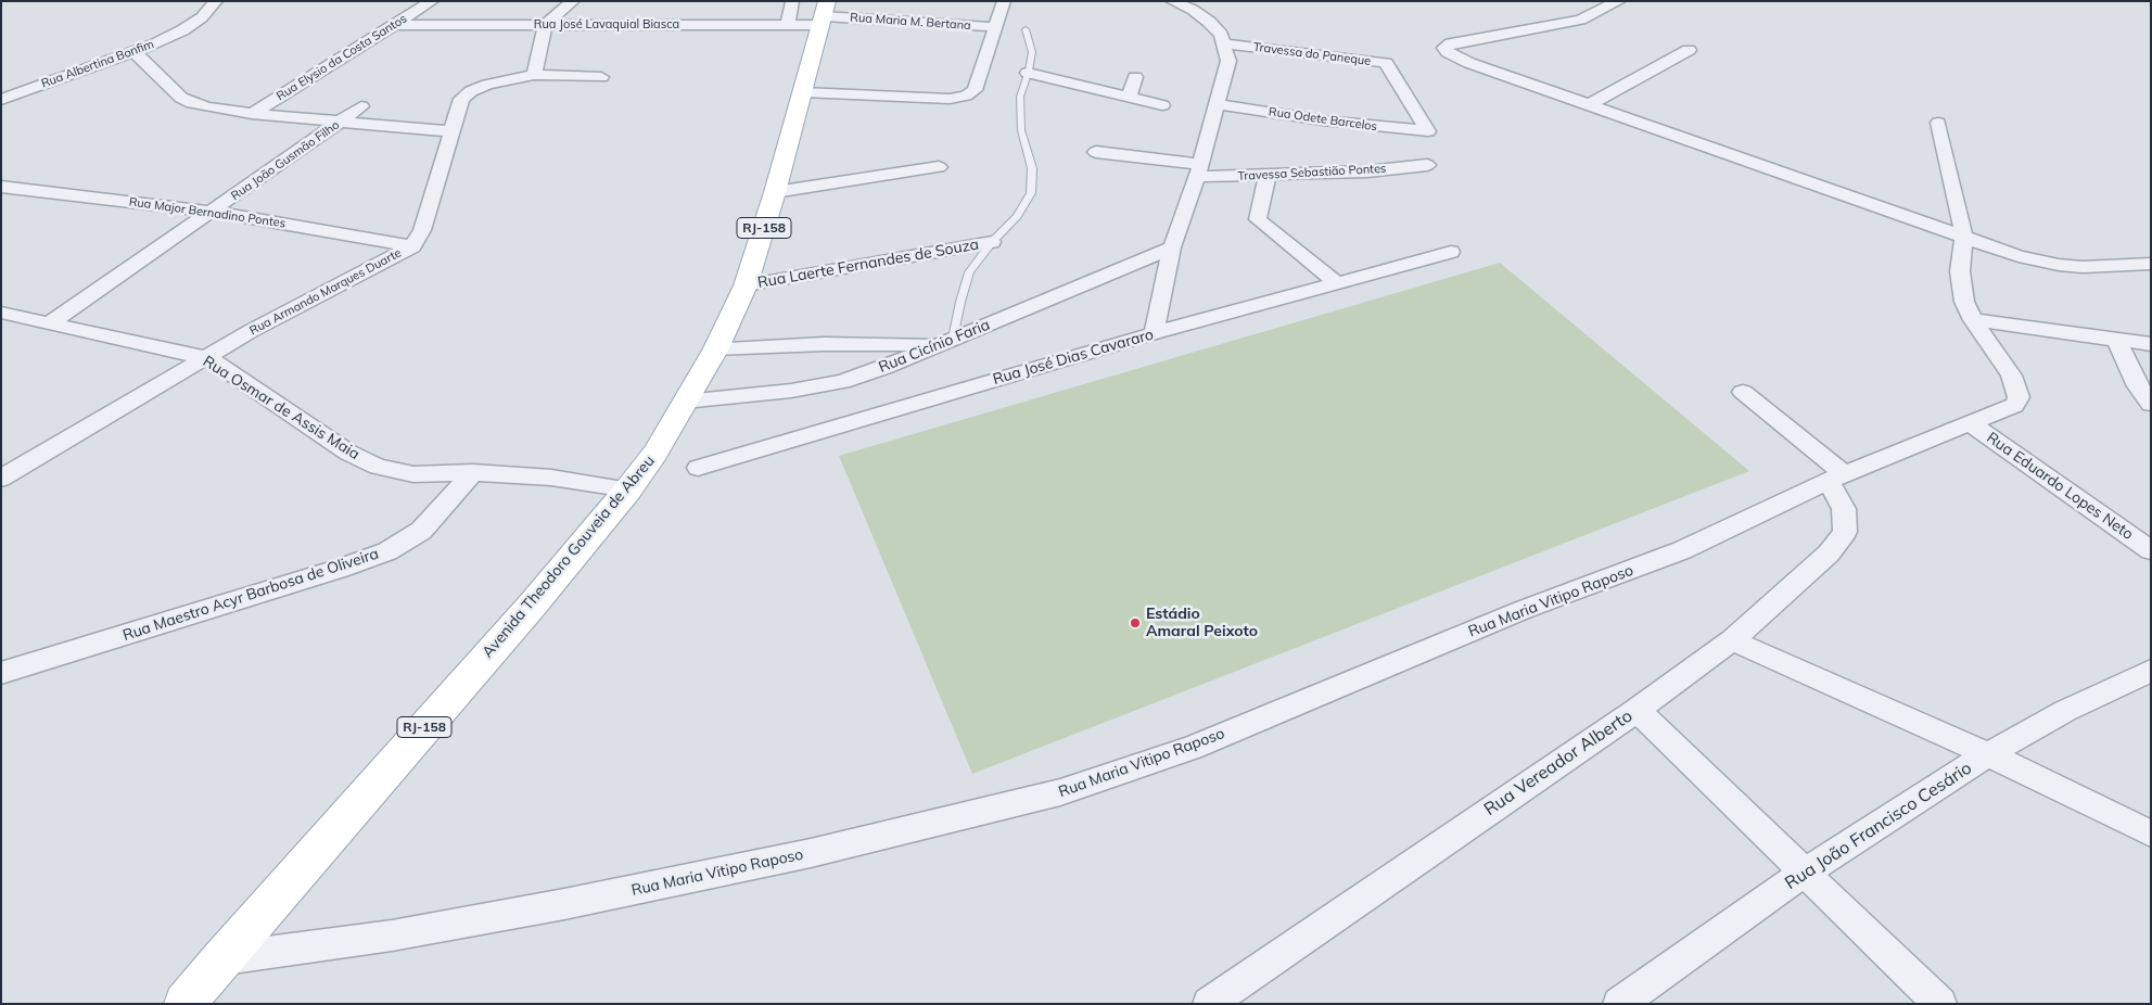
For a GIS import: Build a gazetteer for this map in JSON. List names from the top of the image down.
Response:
{
  "streets": {
    "main road": ["RJ-158", "Avenida Theodoro Gouveia de Abreu"],
    "street": [
      "Rua Maria M. Bertana",
      "Rua José Lavaquial Biasca",
      "Travessa do Paneque",
      "Rua Elysio da Costa Santos",
      "Rua Albertina Bonfim",
      "Rua Odete Barcelos",
      "Rua João Gusmão Filho",
      "Travessa Sebastião Pontes",
      "Rua Major Bernadino Pontes",
      "Rua Laerte Fernandes de Souza",
      "Rua Armando Marques Duarte",
      "Rua Cicínio Faria",
      "Rua José Dias Cavararo",
      "Rua Osmar de Assis Maia",
      "Rua Eduardo Lopes Neto",
      "Rua Maestro Acyr Barbosa de Oliveira",
      "Rua Maria Vitipo Raposo",
      "Rua Vereador Alberto",
      "Rua João Francisco Cesário"
    ]
  },
  "crossings": [
    ["Rua Maria M. Bertana", "Rua José Lavaquial Biasca"],
    ["Rua Maria M. Bertana", "Avenida Theodoro Gouveia de Abreu"],
    ["Rua José Lavaquial Biasca", "Rua Elysio da Costa Santos"],
    ["Rua José Lavaquial Biasca", "Avenida Theodoro Gouveia de Abreu"],
    ["Travessa do Paneque", "Rua Odete Barcelos"],
    ["Rua João Gusmão Filho", "Rua Major Bernadino Pontes"],
    ["Rua João Gusmão Filho", "Rua Osmar de Assis Maia"],
    ["Rua Major Bernadino Pontes", "Rua Armando Marques Duarte"],
    ["Rua Laerte Fernandes de Souza", "Avenida Theodoro Gouveia de Abreu"],
    ["Rua Armando Marques Duarte", "Rua Osmar de Assis Maia"],
    ["Rua Cicínio Faria", "Avenida Theodoro Gouveia de Abreu"],
    ["Rua Osmar de Assis Maia", "Avenida Theodoro Gouveia de Abreu"],
    ["Rua Osmar de Assis Maia", "Rua Maestro Acyr Barbosa de Oliveira"],
    ["Rua Eduardo Lopes Neto", "Rua Maria Vitipo Raposo"],
    ["Avenida Theodoro Gouveia de Abreu", "Rua Maria Vitipo Raposo"],
    ["Rua Maria Vitipo Raposo", "Rua Vereador Alberto"]
  ],
  "places": ["Estádio Amaral Peixoto"]
}
